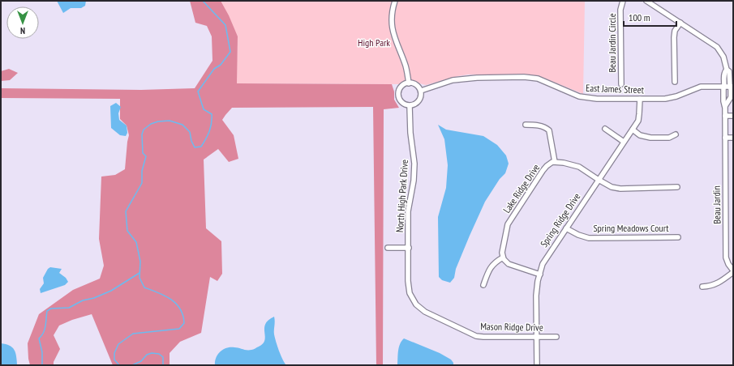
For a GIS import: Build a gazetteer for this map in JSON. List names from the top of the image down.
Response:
{
  "streets": {
    "street": [
      "Beau Jardin Circle",
      "East James Street",
      "Lake Ridge Drive",
      "North High Park Drive",
      "Beau Jardin",
      "Spring Ridge Drive",
      "Spring Meadows Court",
      "Mason Ridge Drive"
    ]
  },
  "crossings": [
    ["East James Street", "North High Park Drive"],
    ["East James Street", "Beau Jardin"],
    ["East James Street", "Spring Ridge Drive"],
    ["Lake Ridge Drive", "Spring Ridge Drive"],
    ["North High Park Drive", "Mason Ridge Drive"],
    ["Spring Ridge Drive", "Spring Meadows Court"],
    ["Spring Ridge Drive", "Mason Ridge Drive"]
  ],
  "parks": ["High Park"],
  "scale_bar": "100 m",
  "north": "bottom"
}
